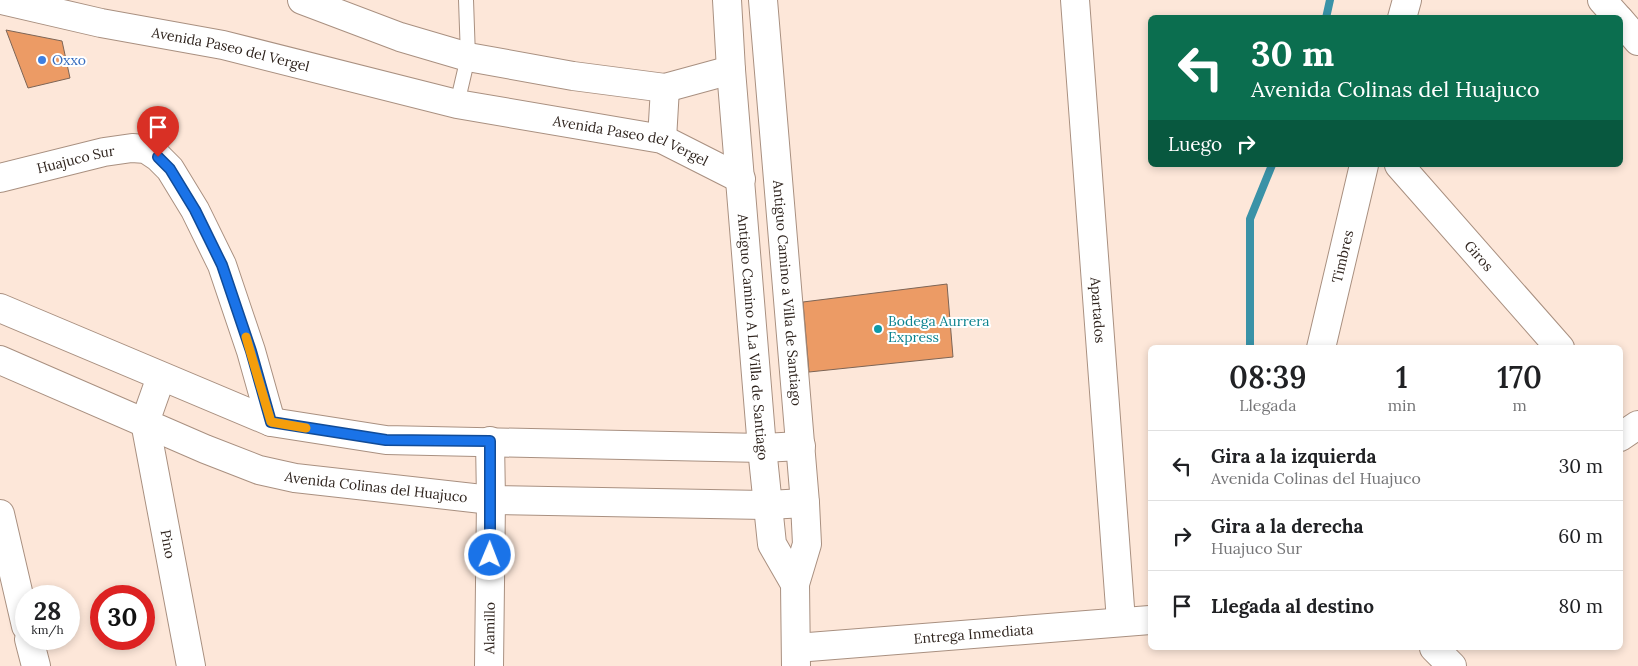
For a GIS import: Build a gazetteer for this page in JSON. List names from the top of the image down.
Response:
{
  "streets": {
    "street": [
      "Avenida Paseo del Vergel",
      "Huajuco Sur",
      "Timbres",
      "Giros",
      "Antiguo Camino a Villa de Santiago",
      "Apartados",
      "Antiguo Camino A La Villa de Santiago",
      "Avenida Colinas del Huajuco",
      "Pino",
      "Alamillo",
      "Entrega Inmediata"
    ]
  },
  "crossings": [
    ["Avenida Paseo del Vergel", "Antiguo Camino A La Villa de Santiago"],
    ["Antiguo Camino a Villa de Santiago", "Antiguo Camino A La Villa de Santiago"],
    ["Antiguo Camino a Villa de Santiago", "Avenida Colinas del Huajuco"],
    ["Apartados", "Entrega Inmediata"],
    ["Antiguo Camino A La Villa de Santiago", "Avenida Colinas del Huajuco"],
    ["Antiguo Camino A La Villa de Santiago", "Entrega Inmediata"],
    ["Avenida Colinas del Huajuco", "Pino"],
    ["Avenida Colinas del Huajuco", "Alamillo"]
  ],
  "places": ["Oxxo", "Bodega Aurrera Express"],
  "page": {
    "turn": ["30 m", "Avenida Colinas del Huajuco"],
    "then": "Luego",
    "eta": [
      "08:39",
      "Llegada",
      "1",
      "min",
      "170",
      "m"
    ],
    "list": [
      {
        "name": "Gira a la izquierda",
        "note": "Avenida Colinas del Huajuco",
        "value": "30 m"
      },
      {
        "name": "Gira a la derecha",
        "note": "Huajuco Sur",
        "value": "60 m"
      },
      {
        "name": "Llegada al destino",
        "value": "80 m"
      }
    ],
    "speed": "28 km/h",
    "limit": "30"
  }
}
